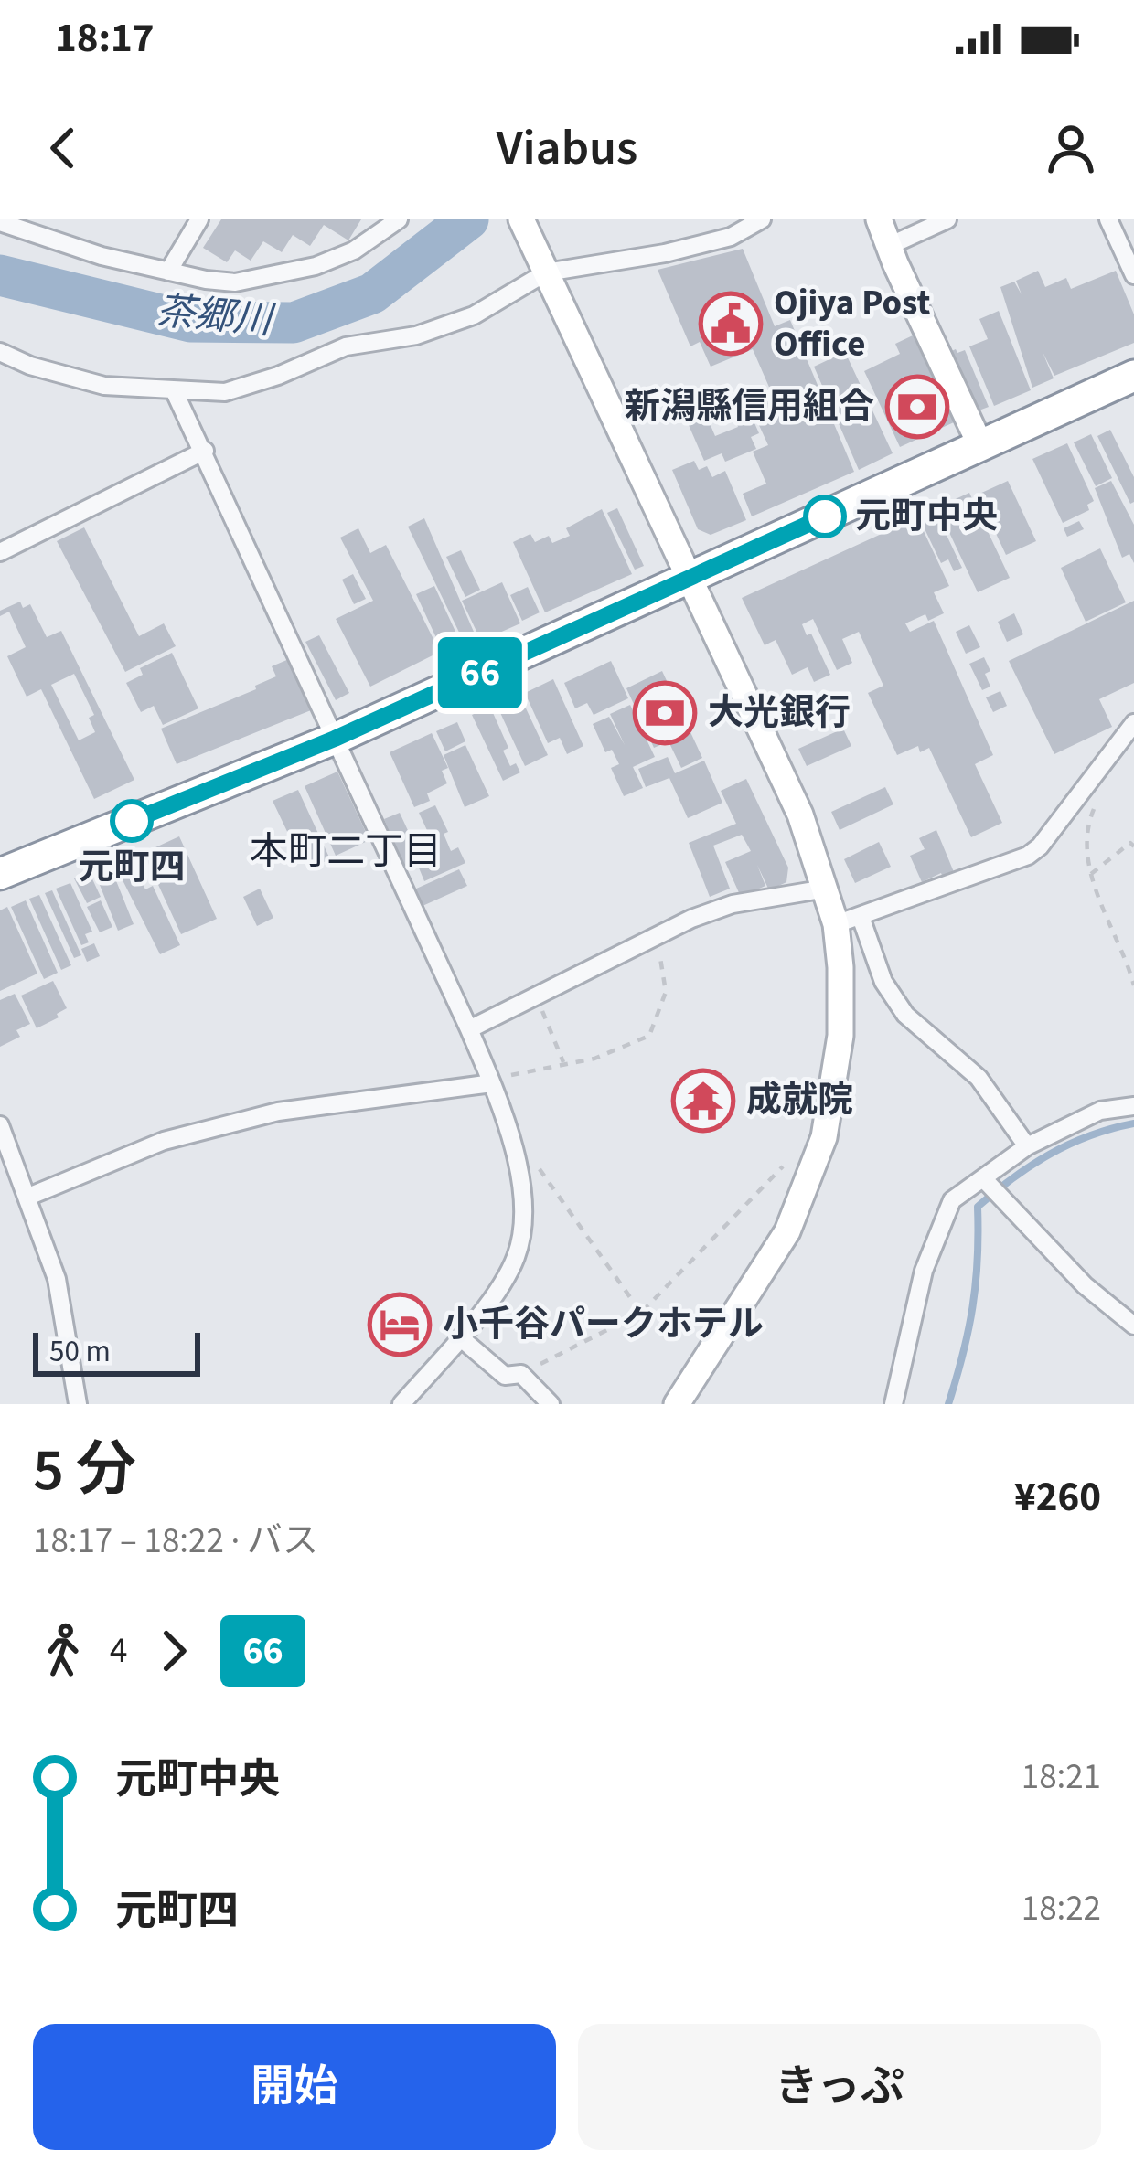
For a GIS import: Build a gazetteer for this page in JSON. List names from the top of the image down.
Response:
{
  "districts": ["本町二丁目"],
  "water": ["茶郷川"],
  "places": {
    "public building": ["Ojiya Post Office"],
    "bank": ["新潟縣信用組合", "大光銀行"],
    "other": ["元町中央", "元町四"],
    "temple": ["成就院"],
    "hotel": ["小千谷パークホテル"]
  },
  "lines": ["bus line 66"],
  "scale_bar": "50 m",
  "page": {
    "status": "18:17",
    "header": "Viabus",
    "on_map": "66",
    "scale": "50 m",
    "heading": ["5 分", "18:17 – 18:22 · バス", "¥260"],
    "legs": ["4", "66"],
    "list": [
      {
        "name": "元町中央",
        "value": "18:21"
      },
      {
        "name": "元町四",
        "value": "18:22"
      }
    ],
    "buttons": ["開始", "きっぷ"]
  }
}
